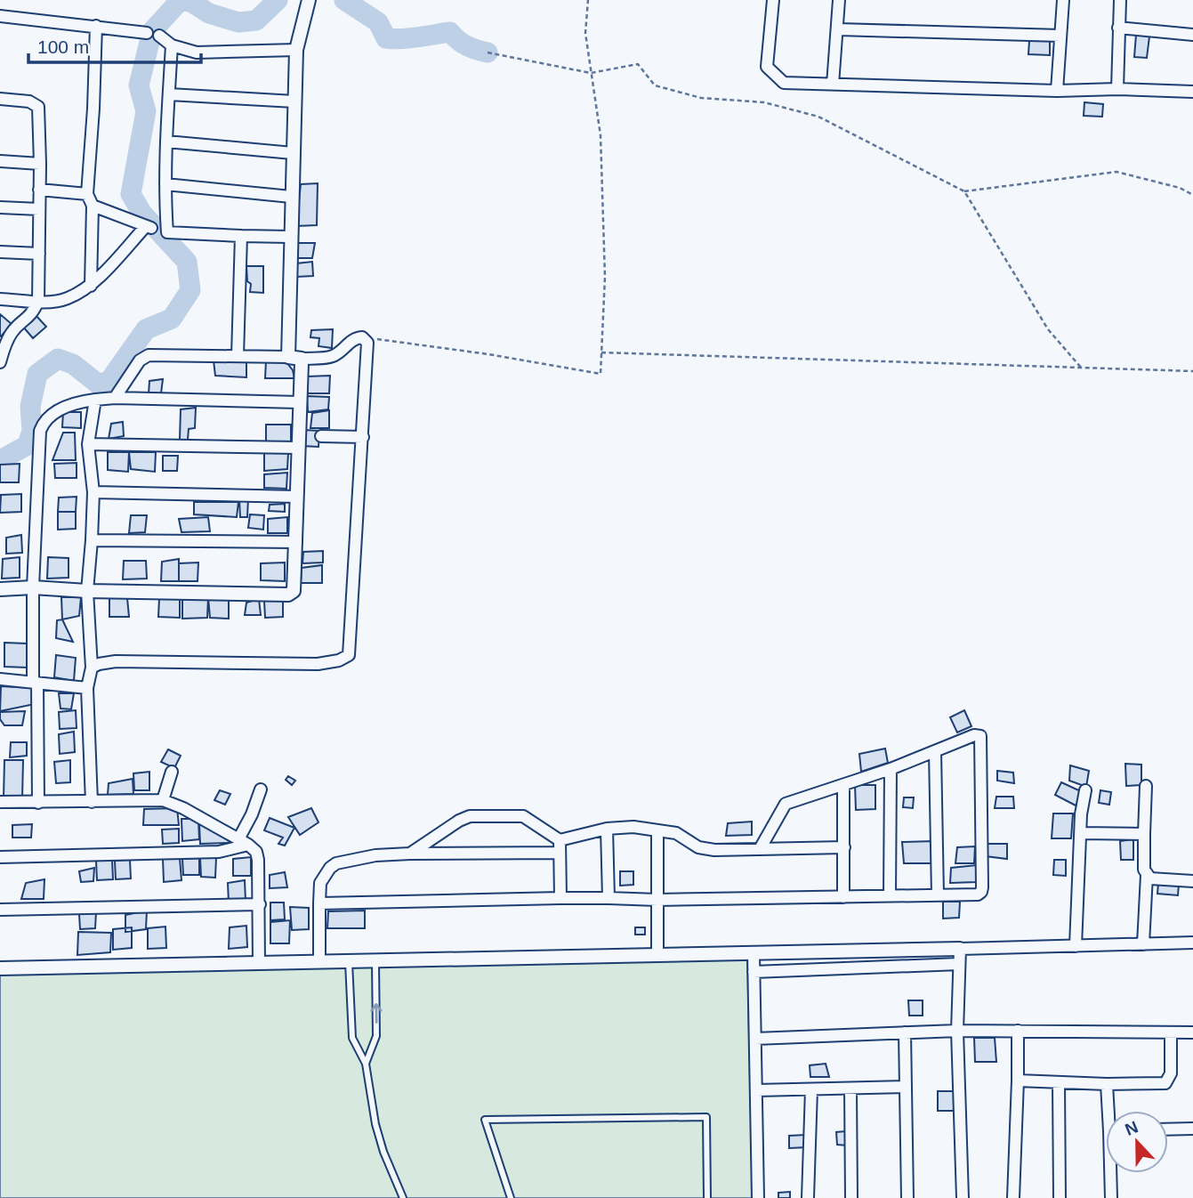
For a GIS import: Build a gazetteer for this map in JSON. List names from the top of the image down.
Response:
{
  "scale_bar": "100 m",
  "north": "top"
}
